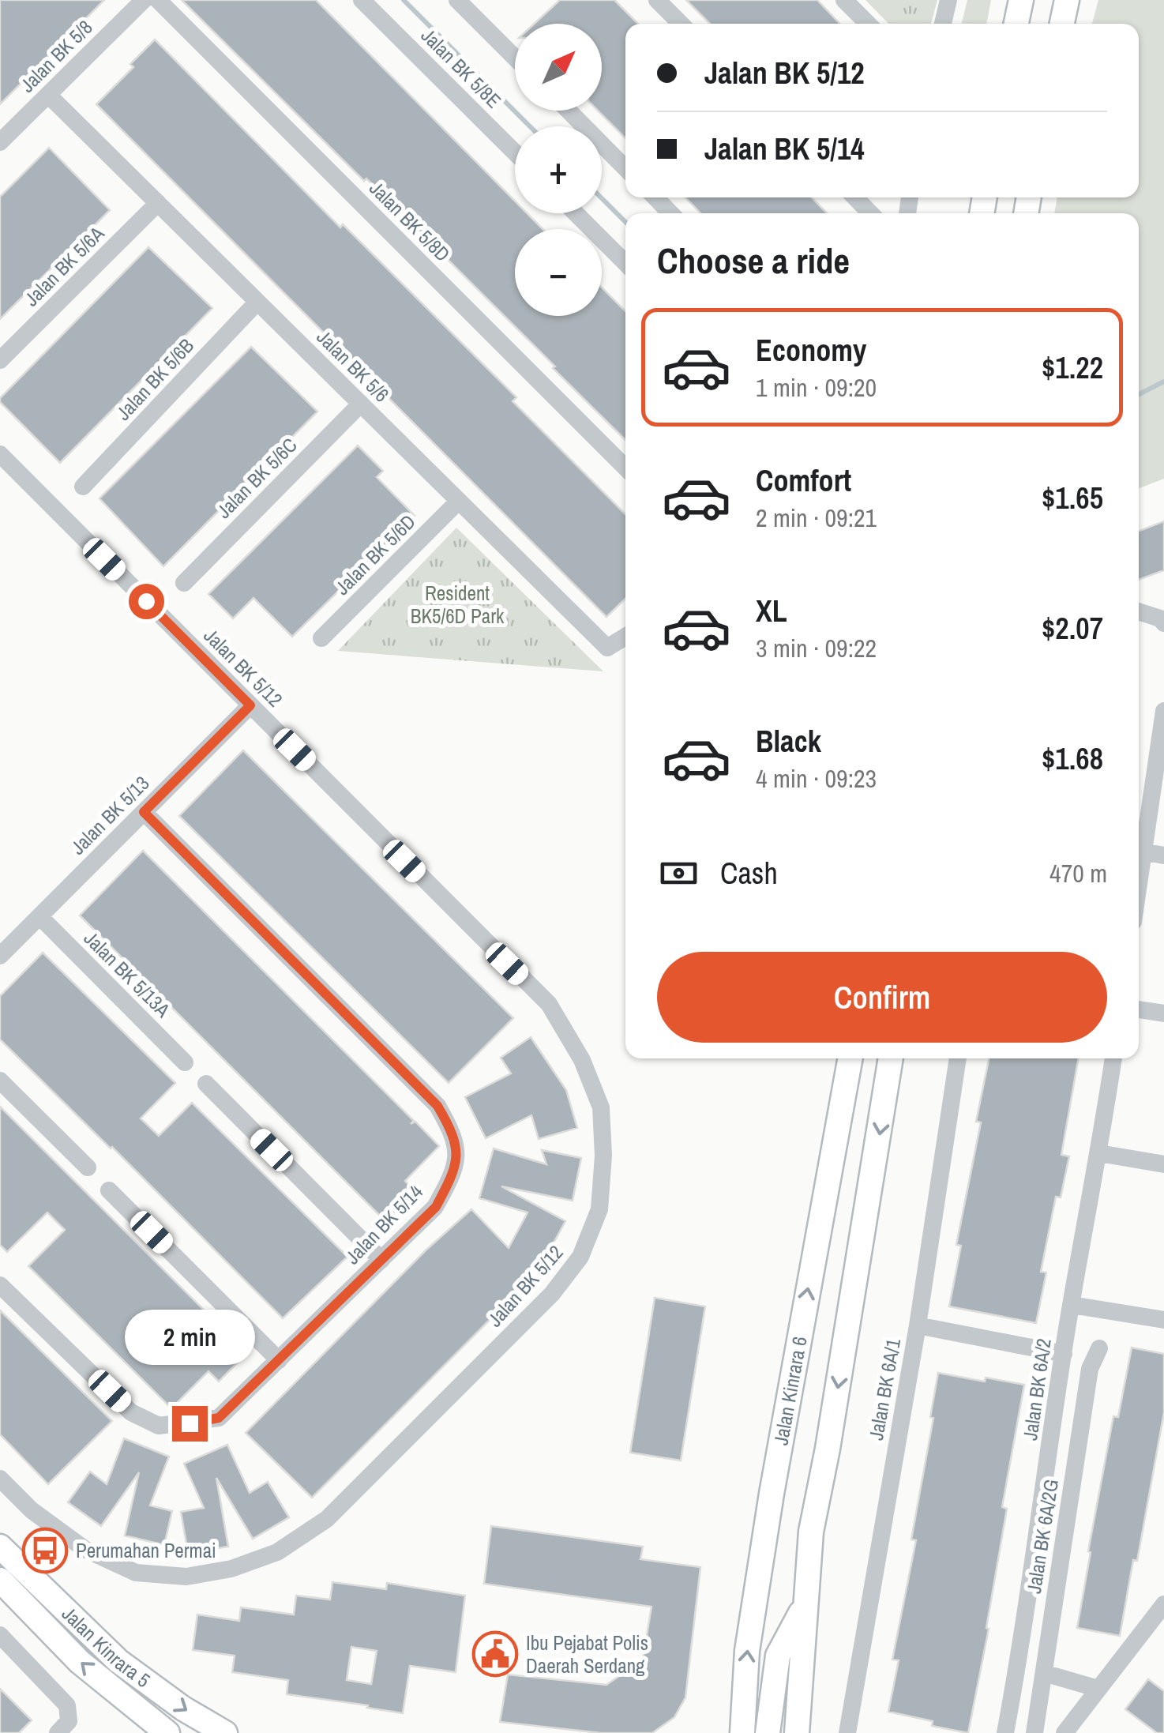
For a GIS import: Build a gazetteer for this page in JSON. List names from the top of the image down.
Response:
{
  "streets": {
    "main road": ["Jalan Kinrara 6", "Jalan Kinrara 5"],
    "street": [
      "Jalan BK 5/8",
      "Jalan BK 5/8E",
      "Jalan BK 5/8D",
      "Jalan BK 5/6A",
      "Jalan BK 5/6",
      "Jalan BK 5/6B",
      "Jalan BK 5/6C",
      "Jalan BK 5/6D",
      "Jalan BK 5/12",
      "Jalan BK 5/13",
      "Jalan BK 5/13A",
      "Jalan BK 5/14",
      "Jalan BK 6A/1",
      "Jalan BK 6A/2",
      "Jalan BK 6A/2G"
    ]
  },
  "crossings": [
    ["Jalan BK 5/8", "Jalan BK 5/6"],
    ["Jalan BK 5/6A", "Jalan BK 5/6"],
    ["Jalan BK 5/6", "Jalan BK 5/6B"],
    ["Jalan BK 5/6", "Jalan BK 5/6C"],
    ["Jalan BK 5/6", "Jalan BK 5/6D"],
    ["Jalan BK 5/12", "Jalan BK 5/13"],
    ["Jalan BK 5/13", "Jalan BK 5/13A"],
    ["Jalan BK 5/13", "Jalan BK 5/14"]
  ],
  "parks": ["Resident BK5/6D Park"],
  "places": {
    "bus stop": ["Perumahan Permai"],
    "public building": ["Ibu Pejabat Polis Daerah Serdang"]
  },
  "north": "top right",
  "page": {
    "map_buttons": ["+", "−"],
    "banner": ["Jalan BK 5/12", "Jalan BK 5/14"],
    "heading": "Choose a ride",
    "list": [
      {
        "name": "Economy",
        "note": "1 min · 09:20",
        "value": "$1.22"
      },
      {
        "name": "Comfort",
        "note": "2 min · 09:21",
        "value": "$1.65"
      },
      {
        "name": "XL",
        "note": "3 min · 09:22",
        "value": "$2.07"
      },
      {
        "name": "Black",
        "note": "4 min · 09:23",
        "value": "$1.68"
      }
    ],
    "pay": ["Cash", "470 m"],
    "buttons": "Confirm",
    "bubble": "2 min"
  }
}
